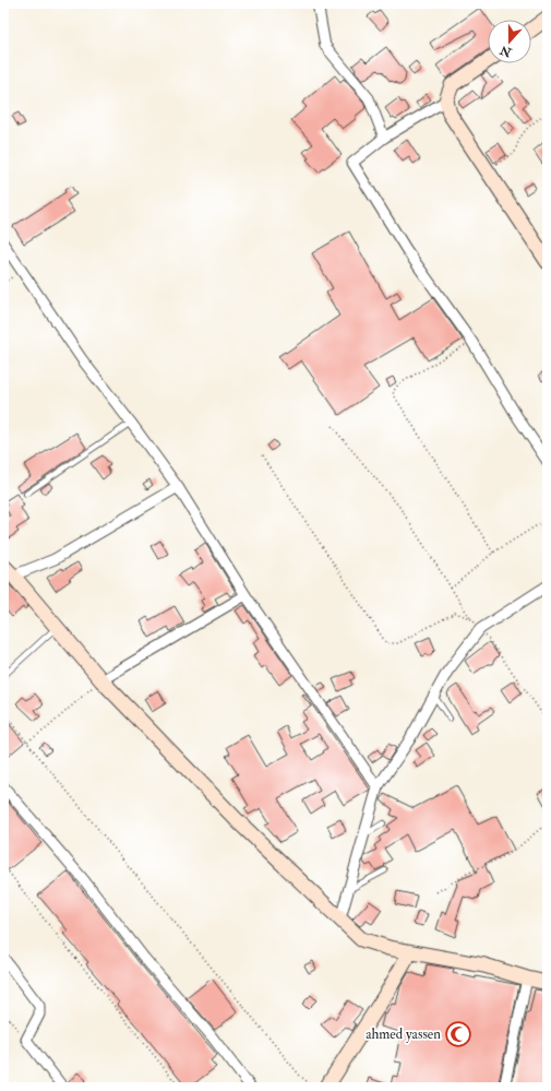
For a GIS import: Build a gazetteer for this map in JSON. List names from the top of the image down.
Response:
{
  "places": {
    "mosque": ["ahmed yassen"]
  },
  "north": "bottom"
}
